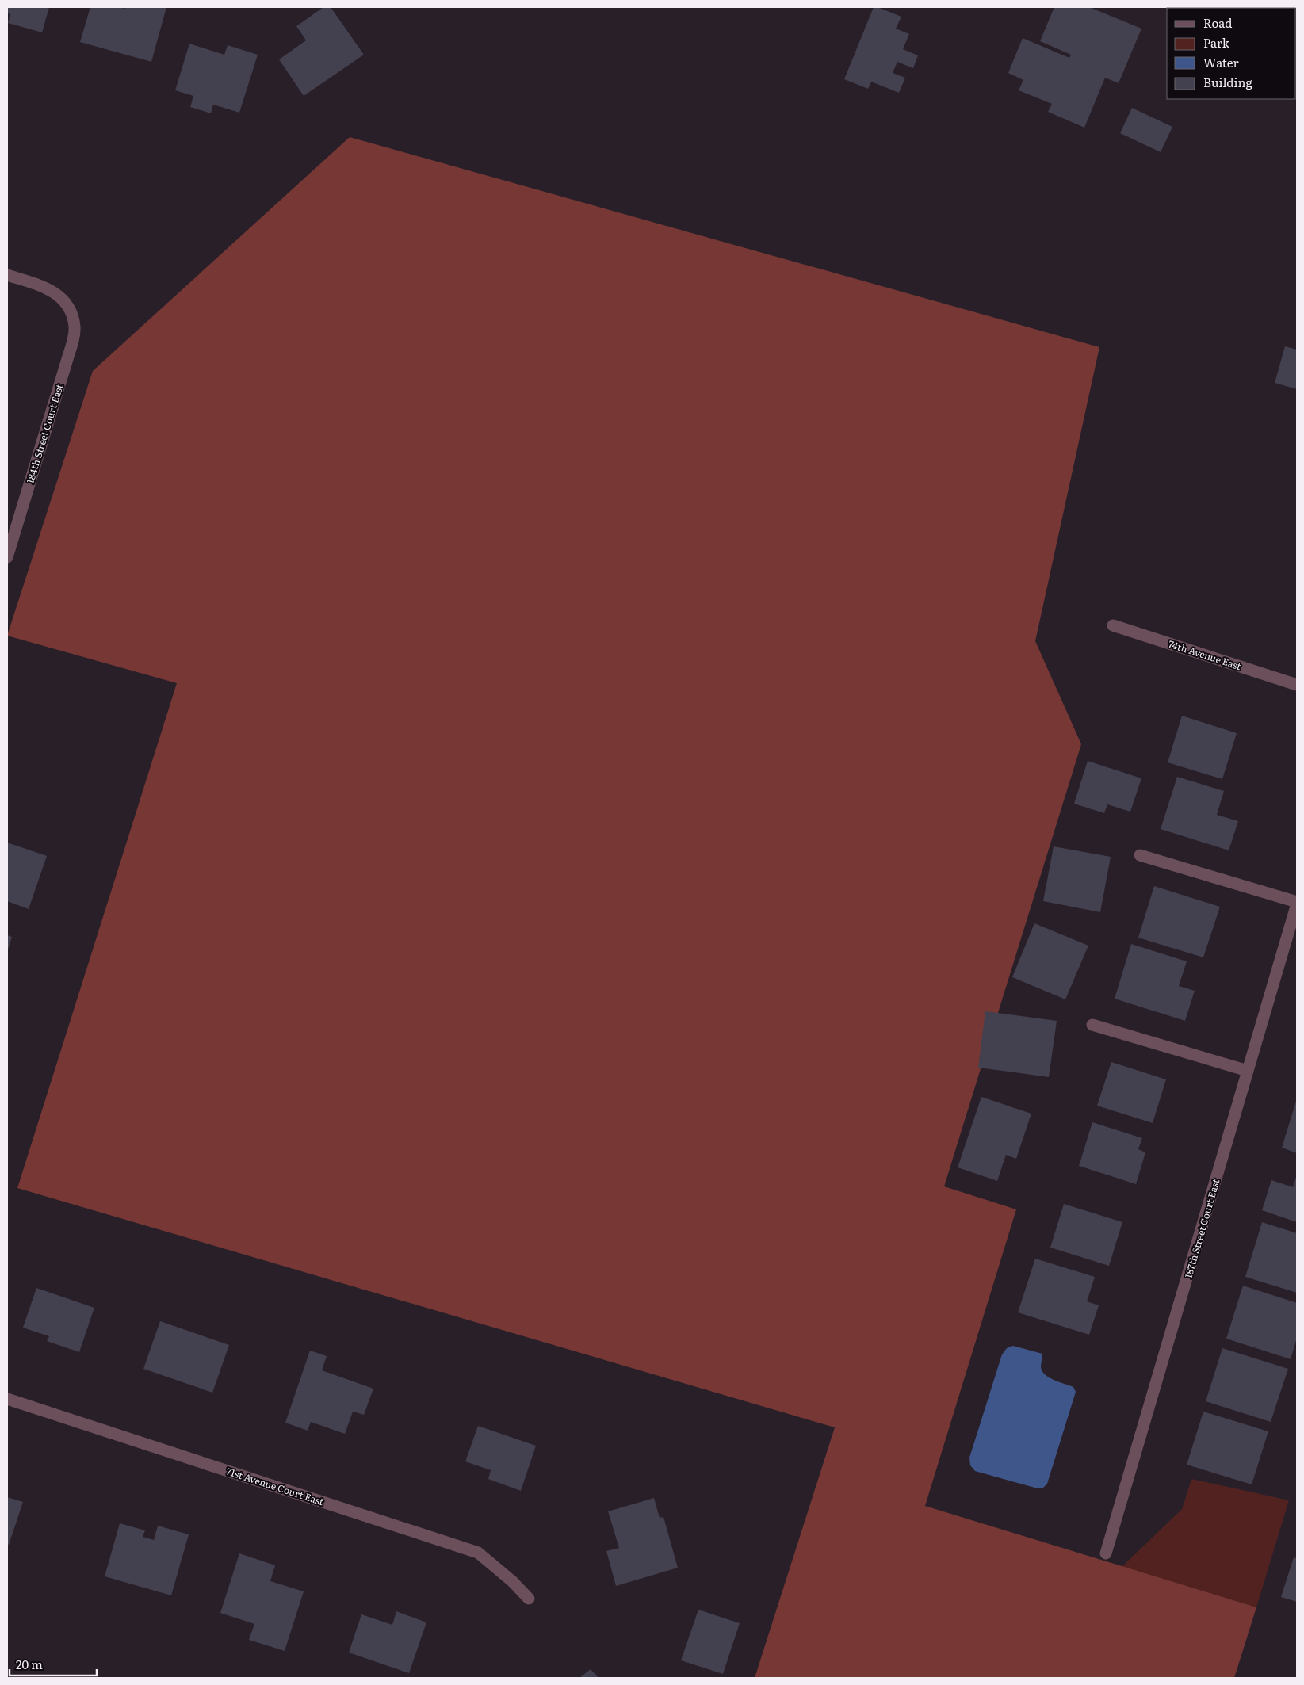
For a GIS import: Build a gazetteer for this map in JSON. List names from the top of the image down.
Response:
{
  "streets": {
    "street": [
      "184th Street Court East",
      "74th Avenue East",
      "187th Street Court East",
      "71st Avenue Court East"
    ]
  },
  "legend": [
    "Road",
    "Park",
    "Water",
    "Building"
  ],
  "scale_bar": "20 m"
}
